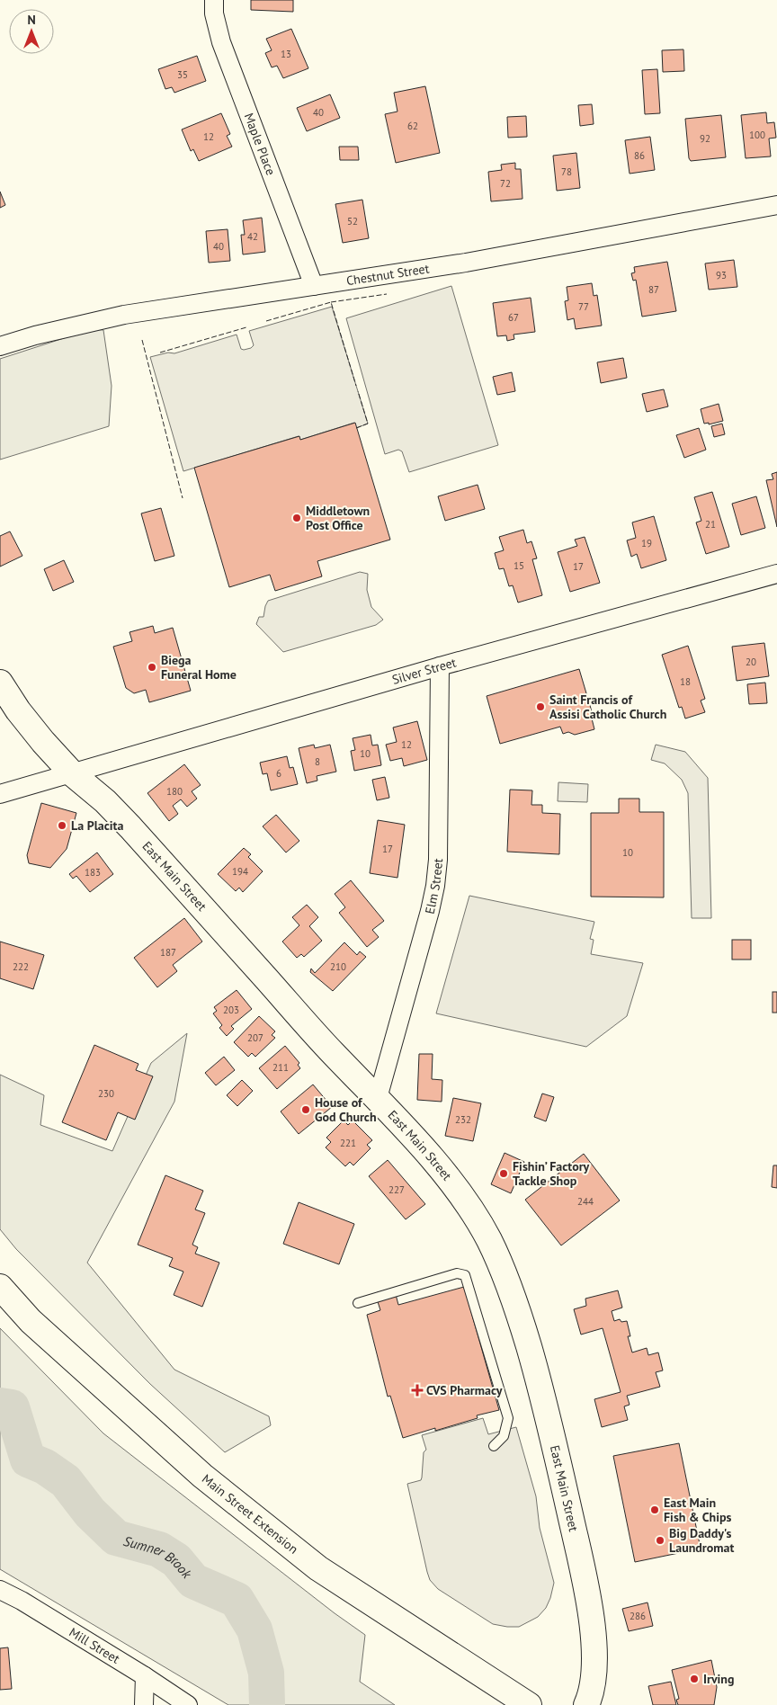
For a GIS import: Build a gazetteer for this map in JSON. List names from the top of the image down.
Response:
{
  "streets": {
    "main road": ["East Main Street", "Main Street Extension"],
    "street": [
      "Maple Place",
      "Chestnut Street",
      "Silver Street",
      "Elm Street",
      "Mill Street"
    ]
  },
  "crossings": [
    ["Maple Place", "Chestnut Street"],
    ["Silver Street", "East Main Street"],
    ["Silver Street", "Elm Street"],
    ["East Main Street", "Elm Street"]
  ],
  "water": ["Sumner Brook"],
  "places": {
    "other": [
      "Middletown Post Office",
      "Biega Funeral Home",
      "Saint Francis of Assisi Catholic Church",
      "La Placita",
      "House of God Church",
      "Fishin’ Factory Tackle Shop",
      "East Main Fish & Chips",
      "Big Daddy's Laundromat",
      "Irving"
    ],
    "health": ["CVS Pharmacy"]
  },
  "house_numbers": [
    "13",
    "35",
    "40",
    "62",
    "100",
    "12",
    "92",
    "86",
    "78",
    "72",
    "52",
    "42",
    "40",
    "93",
    "87",
    "77",
    "67",
    "21",
    "19",
    "15",
    "17",
    "20",
    "18",
    "12",
    "10",
    "8",
    "6",
    "180",
    "17",
    "10",
    "194",
    "183",
    "187",
    "222",
    "210",
    "203",
    "207",
    "211",
    "230",
    "232",
    "221",
    "227",
    "244",
    "286"
  ],
  "north": "top"
}
